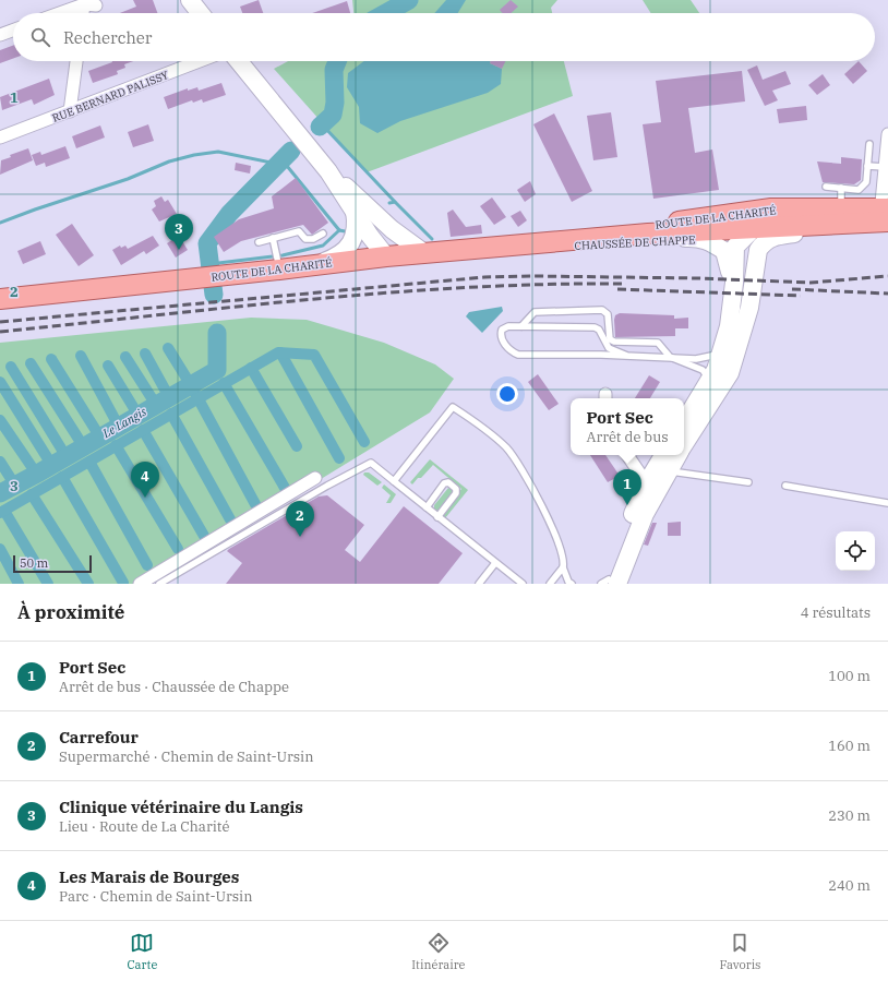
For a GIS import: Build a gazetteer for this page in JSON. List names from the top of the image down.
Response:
{
  "streets": {
    "main road": ["ROUTE DE LA CHARITÉ", "CHAUSSÉE DE CHAPPE"],
    "street": ["RUE BERNARD PALISSY"]
  },
  "crossings": [
    ["ROUTE DE LA CHARITÉ", "CHAUSSÉE DE CHAPPE"]
  ],
  "water": ["Le Langis"],
  "scale_bar": "50 m",
  "page": {
    "search": "Rechercher",
    "pins": [
      "3",
      "4",
      "1",
      "2"
    ],
    "popup": ["Port Sec", "Arrêt de bus"],
    "scale": "50 m",
    "heading": ["À proximité", "4 résultats"],
    "list": [
      {
        "mark": "1",
        "name": "Port Sec",
        "note": "Arrêt de bus · Chaussée de Chappe",
        "value": "100 m"
      },
      {
        "mark": "2",
        "name": "Carrefour",
        "note": "Supermarché · Chemin de Saint-Ursin",
        "value": "160 m"
      },
      {
        "mark": "3",
        "name": "Clinique vétérinaire du Langis",
        "note": "Lieu · Route de La Charité",
        "value": "230 m"
      },
      {
        "mark": "4",
        "name": "Les Marais de Bourges",
        "note": "Parc · Chemin de Saint-Ursin",
        "value": "240 m"
      }
    ],
    "nav": ["Carte", "Itinéraire", "Favoris"]
  },
  "grid": {
    "rows": ["1", "2", "3"]
  }
}
